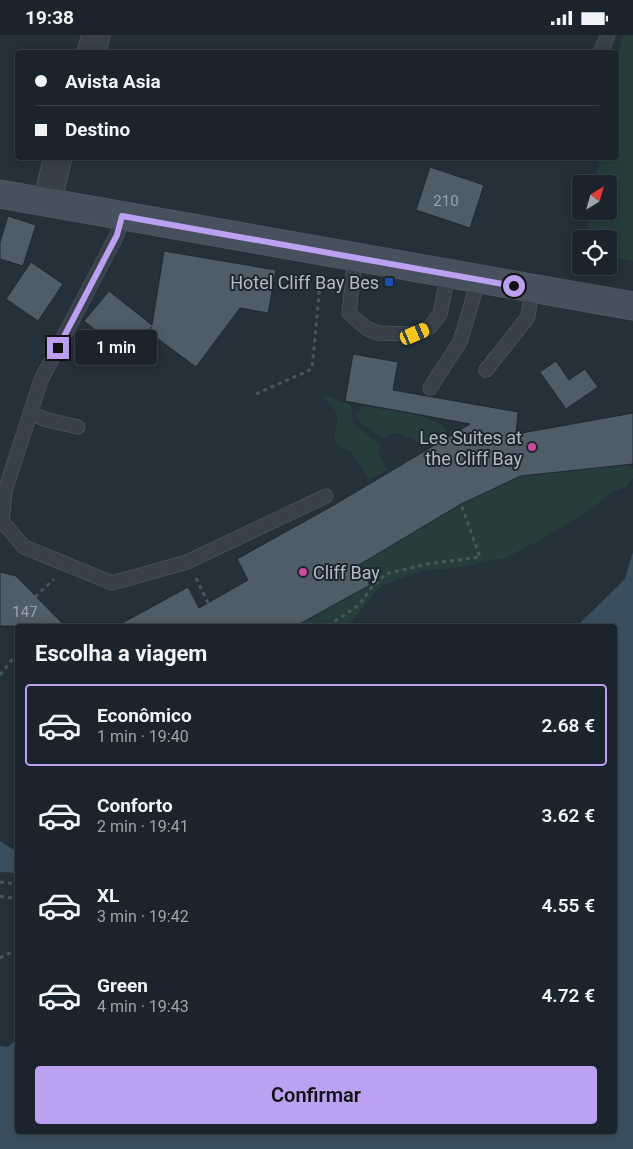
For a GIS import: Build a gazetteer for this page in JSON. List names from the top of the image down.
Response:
{
  "places": {
    "transit": ["Hotel Cliff Bay Bes"],
    "other": ["Les Suites at the Cliff Bay", "Cliff Bay"]
  },
  "house_numbers": ["210", "147"],
  "north": "top right",
  "page": {
    "status": "19:38",
    "banner": ["Avista Asia", "Destino"],
    "bubble": "1 min",
    "heading": "Escolha a viagem",
    "list": [
      {
        "name": "Econômico",
        "note": "1 min · 19:40",
        "value": "2.68 €"
      },
      {
        "name": "Conforto",
        "note": "2 min · 19:41",
        "value": "3.62 €"
      },
      {
        "name": "XL",
        "note": "3 min · 19:42",
        "value": "4.55 €"
      },
      {
        "name": "Green",
        "note": "4 min · 19:43",
        "value": "4.72 €"
      }
    ],
    "buttons": "Confirmar"
  }
}
